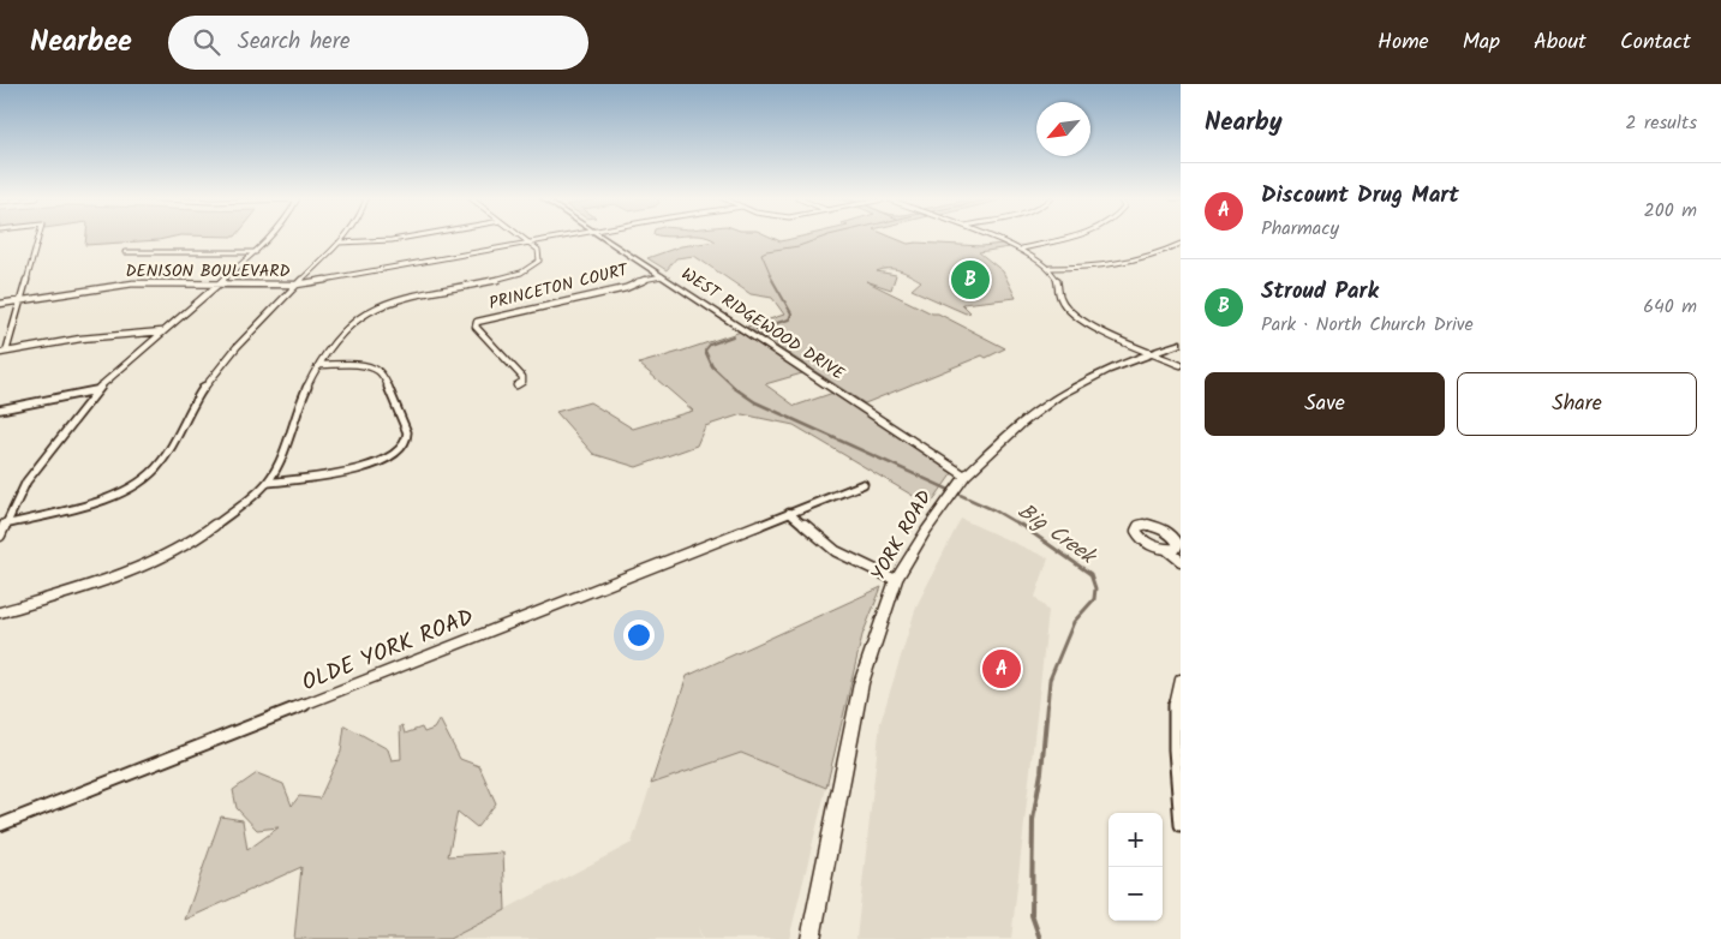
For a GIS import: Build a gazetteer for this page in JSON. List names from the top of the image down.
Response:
{
  "streets": {
    "main road": ["WEST RIDGEWOOD DRIVE", "YORK ROAD"],
    "street": ["DENISON BOULEVARD", "PRINCETON COURT", "OLDE YORK ROAD"]
  },
  "crossings": [
    ["PRINCETON COURT", "WEST RIDGEWOOD DRIVE"],
    ["WEST RIDGEWOOD DRIVE", "YORK ROAD"]
  ],
  "water": ["Big Creek"],
  "north": "bottom left",
  "page": {
    "header": "Nearbee",
    "search": "Search here",
    "nav": [
      "Home",
      "Map",
      "About",
      "Contact"
    ],
    "heading": ["Nearby", "2 results"],
    "list": [
      {
        "mark": "A",
        "name": "Discount Drug Mart",
        "note": "Pharmacy",
        "value": "200 m"
      },
      {
        "mark": "B",
        "name": "Stroud Park",
        "note": "Park · North Church Drive",
        "value": "640 m"
      }
    ],
    "pins": ["B", "A"],
    "buttons": ["Save", "Share"],
    "map_buttons": ["+", "−"]
  }
}
